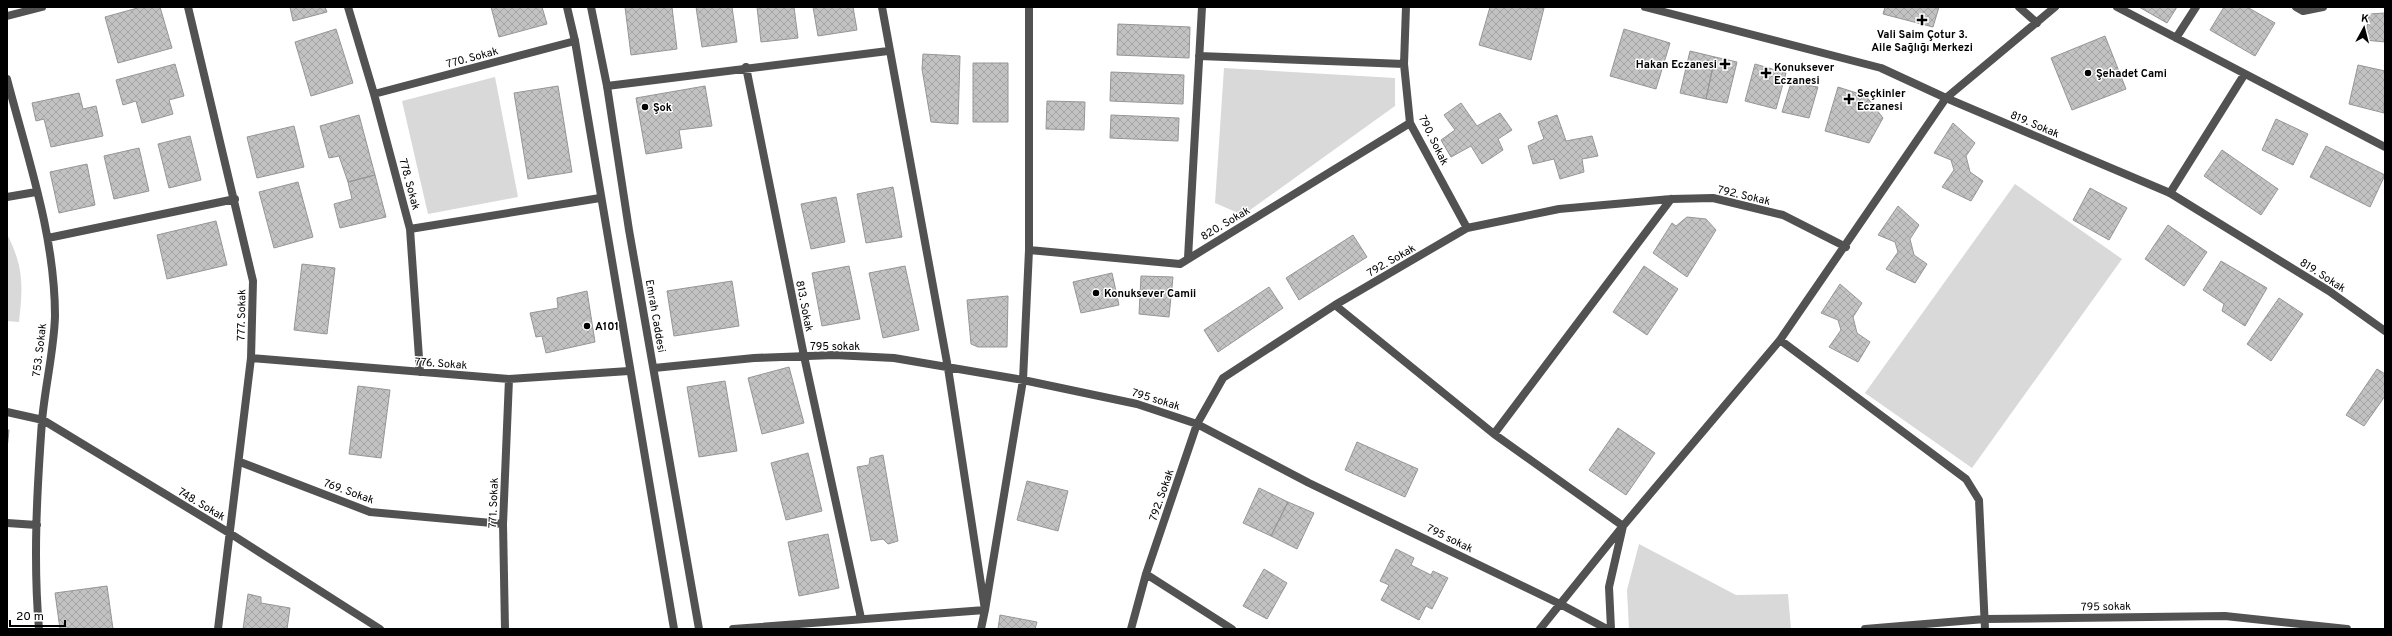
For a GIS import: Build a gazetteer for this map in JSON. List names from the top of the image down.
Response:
{
  "streets": {
    "street": [
      "770. Sokak",
      "819. Sokak",
      "790. Sokak",
      "778. Sokak",
      "792. Sokak",
      "820. Sokak",
      "813. Sokak",
      "777. Sokak",
      "Emrah Caddesi",
      "795 sokak",
      "753. Sokak",
      "776. Sokak",
      "769. Sokak",
      "771. Sokak",
      "748. Sokak"
    ]
  },
  "crossings": [
    ["770. Sokak", "778. Sokak"],
    ["790. Sokak", "792. Sokak"],
    ["790. Sokak", "820. Sokak"],
    ["778. Sokak", "776. Sokak"],
    ["792. Sokak", "795 sokak"],
    ["813. Sokak", "795 sokak"],
    ["777. Sokak", "776. Sokak"],
    ["777. Sokak", "769. Sokak"],
    ["777. Sokak", "748. Sokak"],
    ["Emrah Caddesi", "795 sokak"],
    ["753. Sokak", "748. Sokak"],
    ["776. Sokak", "771. Sokak"],
    ["769. Sokak", "771. Sokak"]
  ],
  "places": {
    "health": [
      "Vali Saim Çotur 3. Aile Sağlığı Merkezi",
      "Hakan Eczanesi",
      "Konuksever Eczanesi",
      "Seçkinler Eczanesi"
    ],
    "other": [
      "Şehadet Cami",
      "Şok",
      "Konuksever Camii",
      "A101"
    ]
  },
  "scale_bar": "20 m",
  "north": "top"
}
